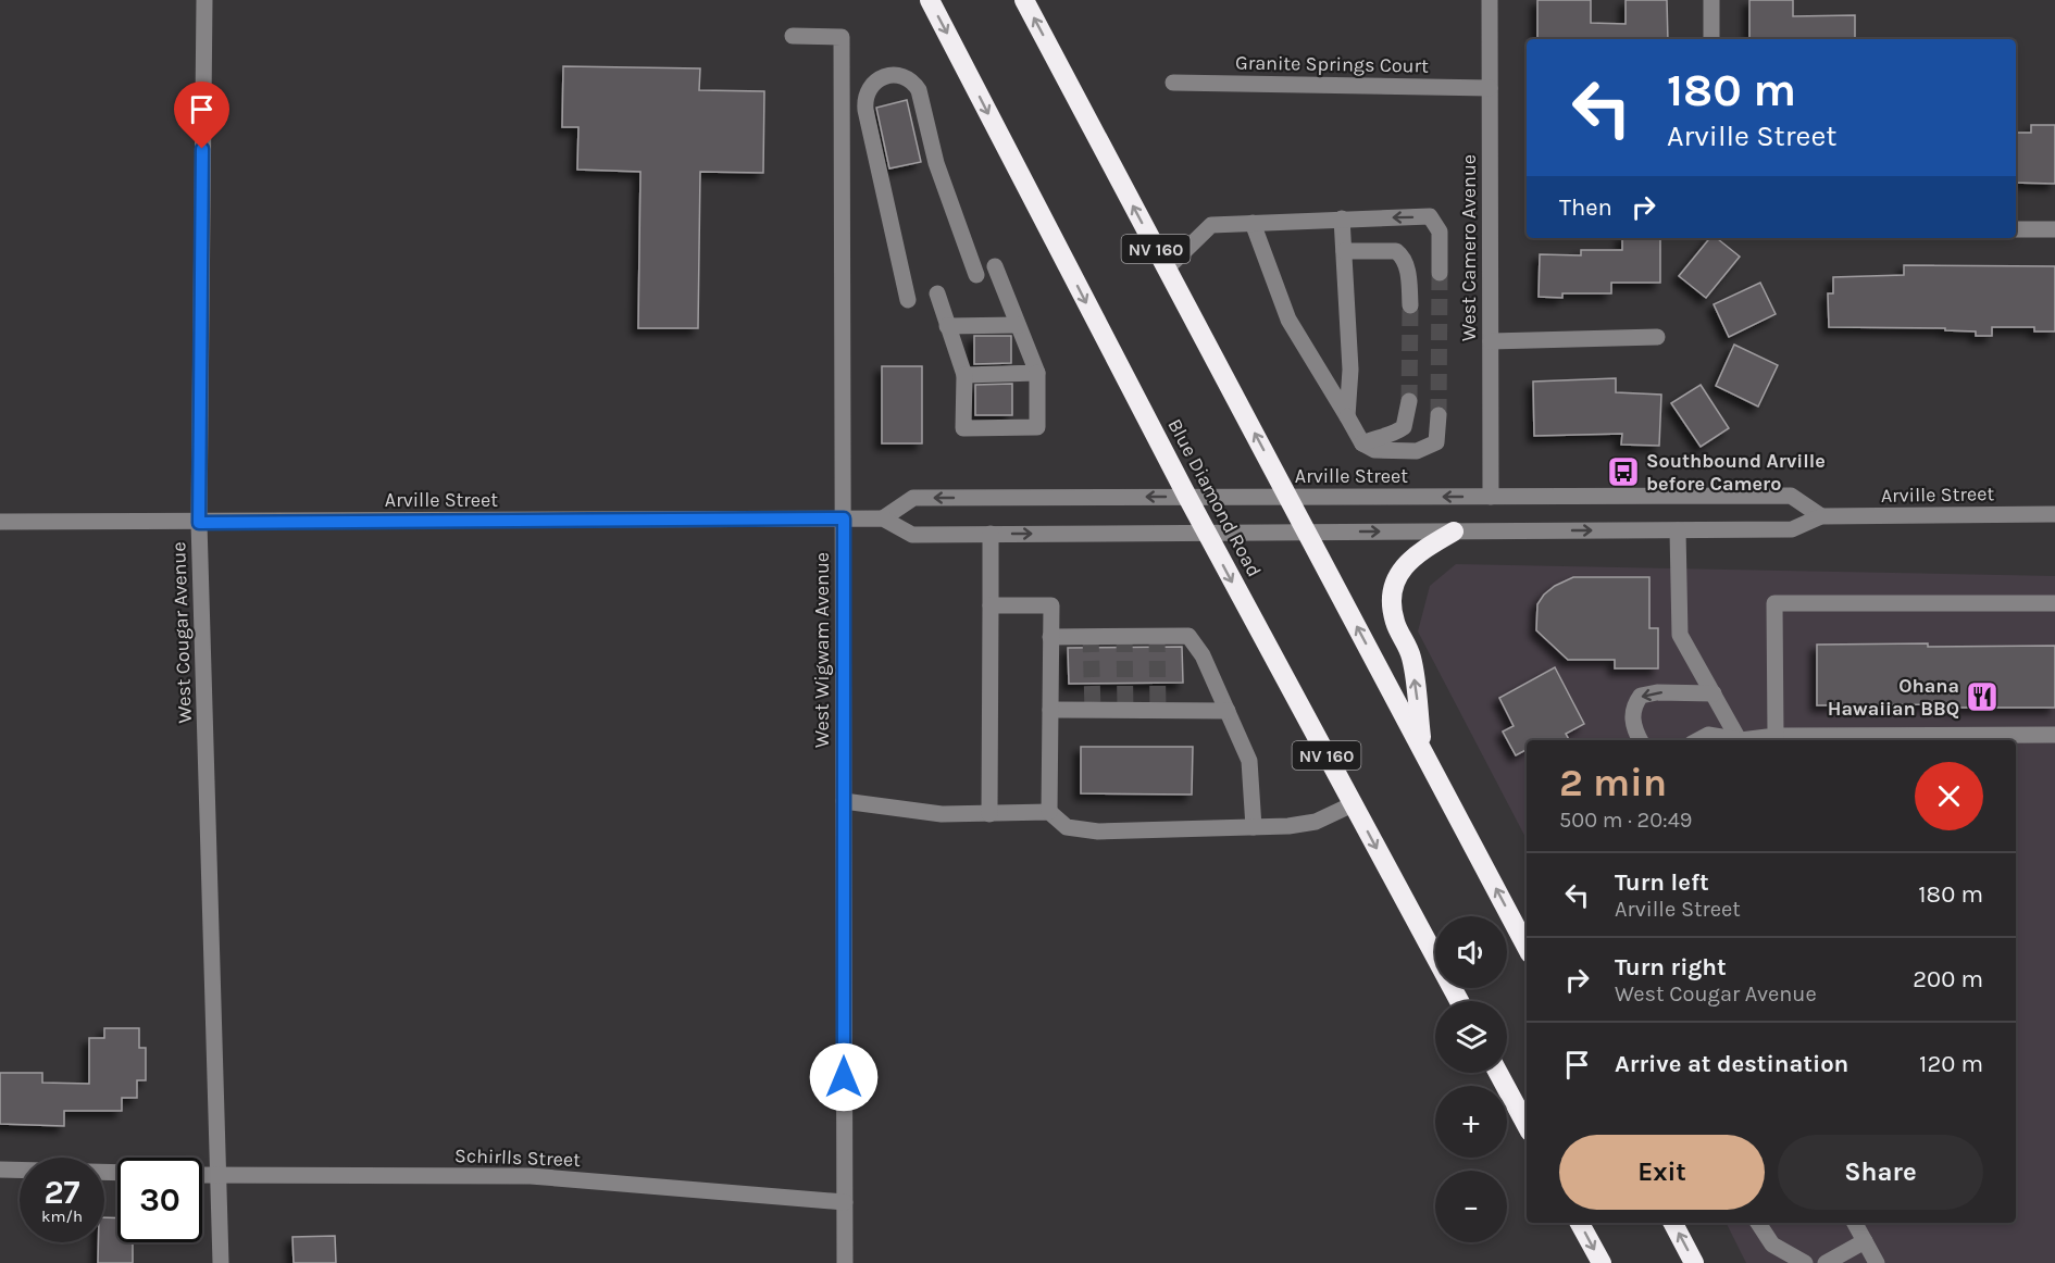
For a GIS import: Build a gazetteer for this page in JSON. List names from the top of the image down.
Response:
{
  "streets": {
    "highway": ["NV 160", "Blue Diamond Road"],
    "street": [
      "Granite Springs Court",
      "West Camero Avenue",
      "Arville Street",
      "West Cougar Avenue",
      "West Wigwam Avenue",
      "Schirlls Street"
    ]
  },
  "crossings": [
    ["Granite Springs Court", "West Camero Avenue"],
    ["West Camero Avenue", "Arville Street"],
    ["NV 160", "Arville Street"],
    ["Arville Street", "Blue Diamond Road"],
    ["Arville Street", "West Cougar Avenue"],
    ["Arville Street", "West Wigwam Avenue"],
    ["West Cougar Avenue", "Schirlls Street"],
    ["West Wigwam Avenue", "Schirlls Street"]
  ],
  "places": {
    "bus stop": ["Southbound Arville before Camero"],
    "restaurant": ["Ohana Hawaiian BBQ"]
  },
  "page": {
    "turn": ["180 m", "Arville Street"],
    "then": "Then",
    "heading": ["2 min", "500 m · 20:49"],
    "list": [
      {
        "name": "Turn left",
        "note": "Arville Street",
        "value": "180 m"
      },
      {
        "name": "Turn right",
        "note": "West Cougar Avenue",
        "value": "200 m"
      },
      {
        "name": "Arrive at destination",
        "value": "120 m"
      }
    ],
    "map_buttons": ["+", "−"],
    "buttons": ["Exit", "Share"],
    "speed": "27 km/h",
    "limit": "30"
  }
}
